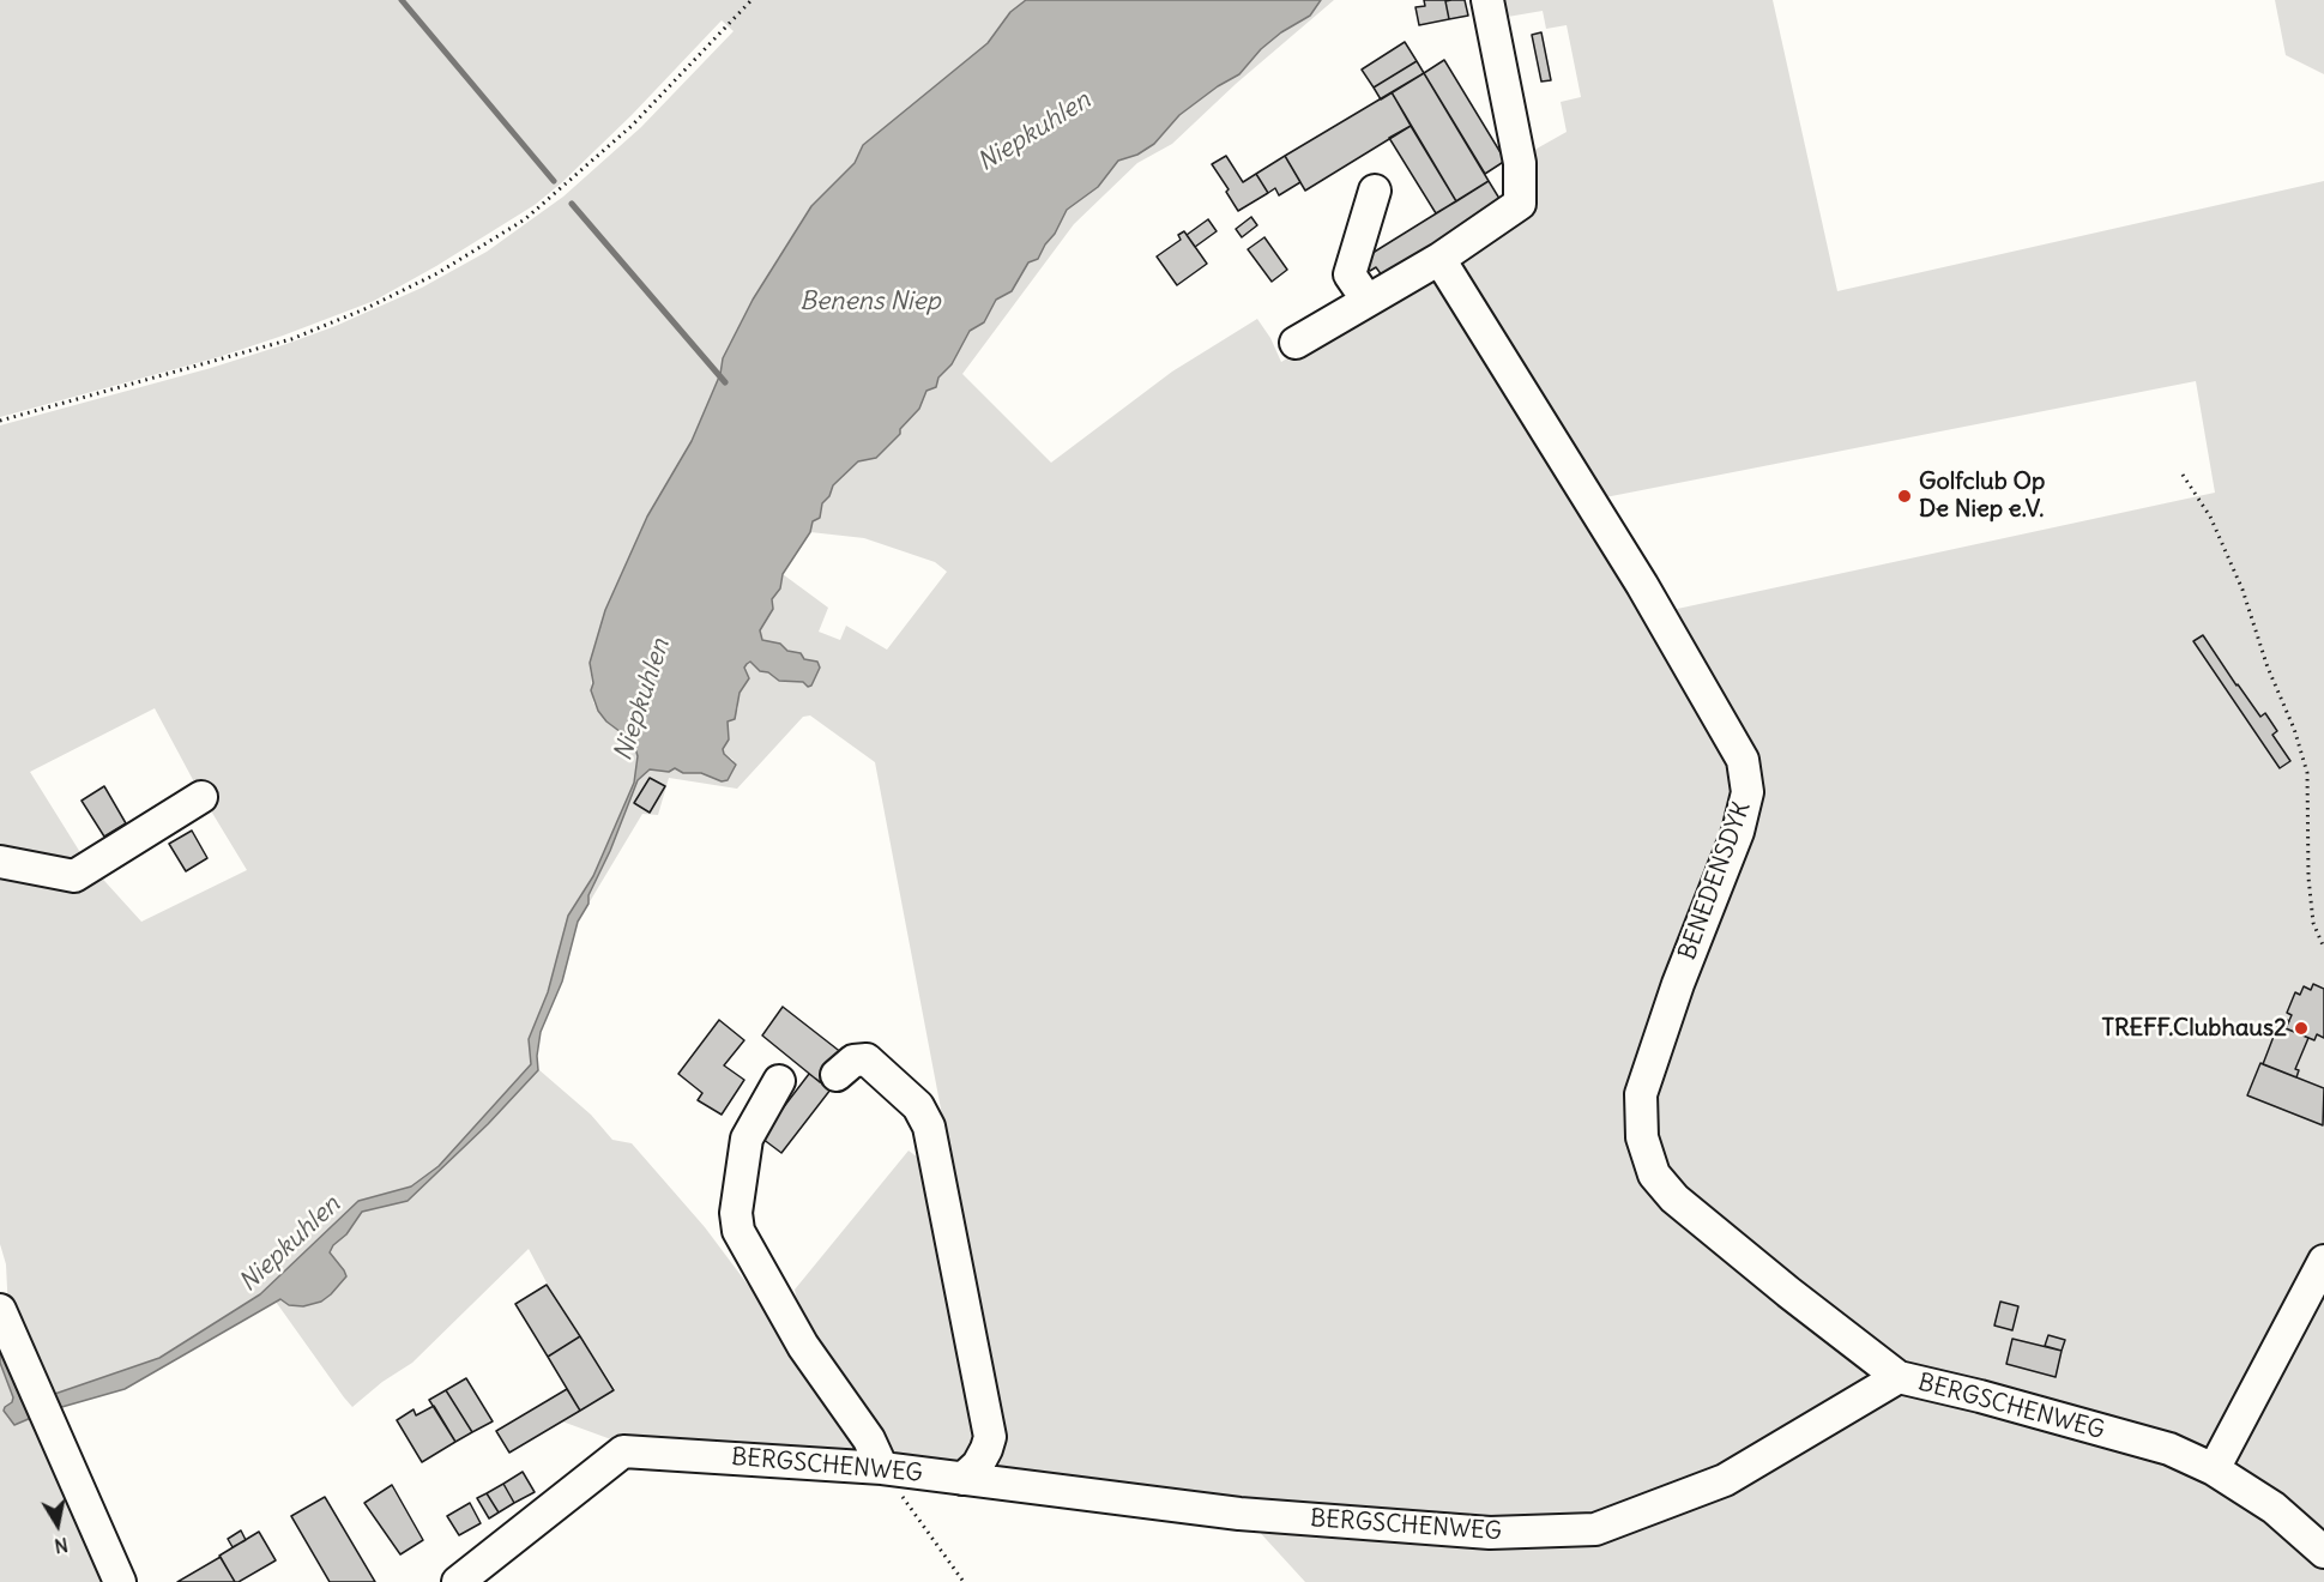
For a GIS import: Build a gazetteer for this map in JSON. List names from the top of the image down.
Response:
{
  "streets": {
    "street": ["BENEDENSDYK", "BERGSCHENWEG"]
  },
  "crossings": [
    ["BENEDENSDYK", "BERGSCHENWEG"]
  ],
  "water": ["Niepkuhlen", "Benens Niep"],
  "places": ["Golfclub Op De Niep e.V.", "TREFF.Clubhaus2"],
  "north": "bottom"
}
